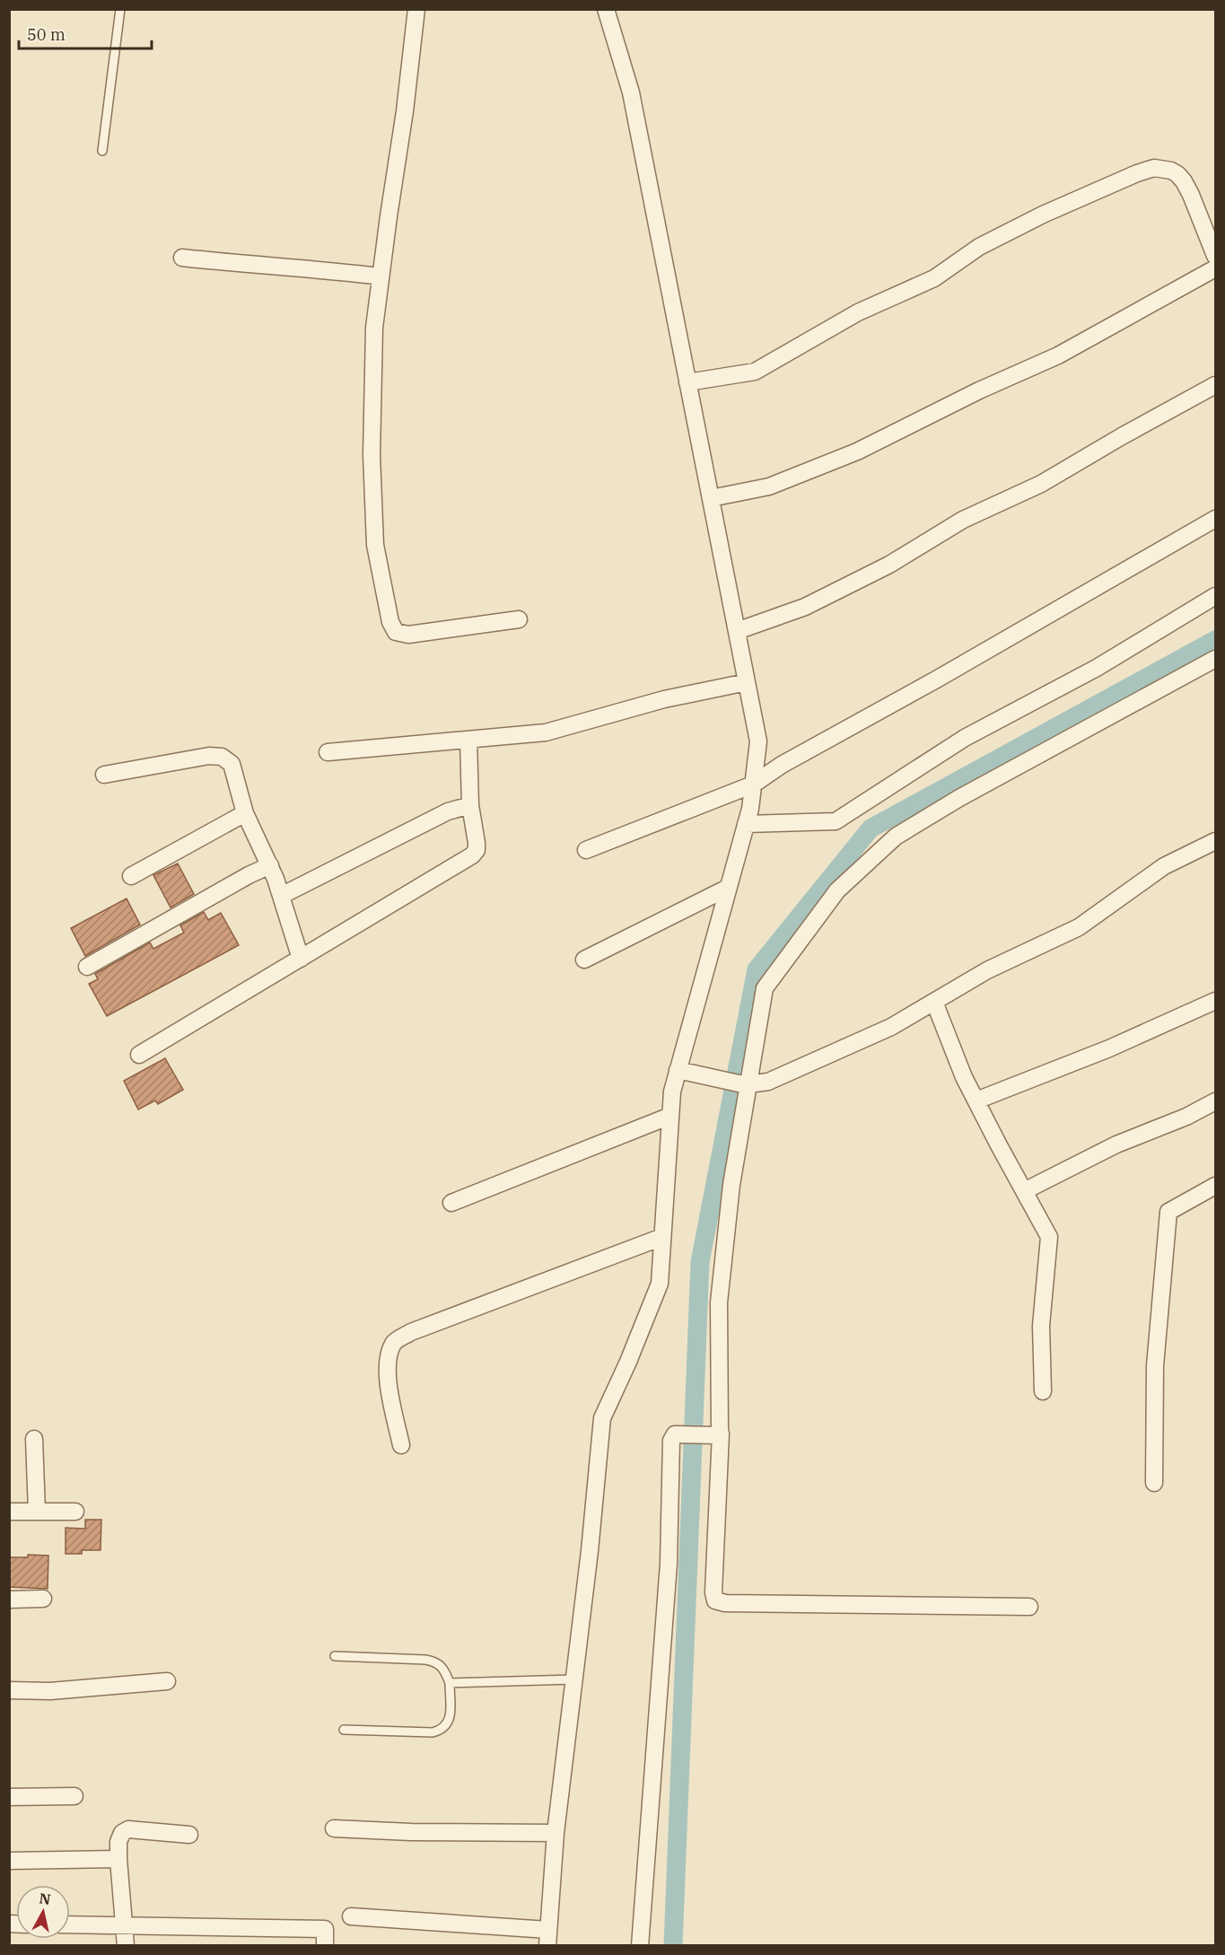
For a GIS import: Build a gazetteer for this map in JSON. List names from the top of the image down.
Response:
{
  "scale_bar": "50 m",
  "north": "top"
}
